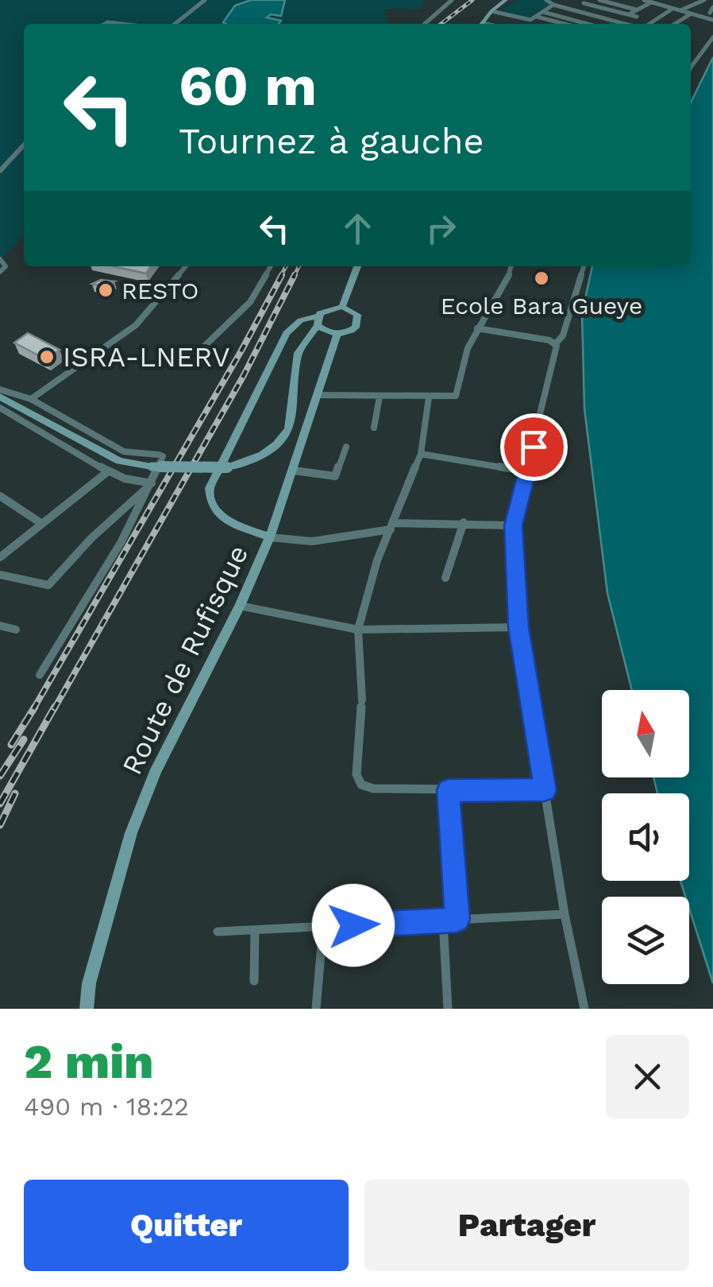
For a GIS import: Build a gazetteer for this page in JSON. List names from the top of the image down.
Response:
{
  "streets": {
    "main road": ["Route de Rufisque"]
  },
  "places": ["Ecole Bara Gueye", "RESTO", "ISRA-LNERV"],
  "north": "top",
  "page": {
    "turn": ["60 m", "Tournez à gauche"],
    "heading": ["2 min", "490 m · 18:22"],
    "buttons": ["Quitter", "Partager"]
  }
}
